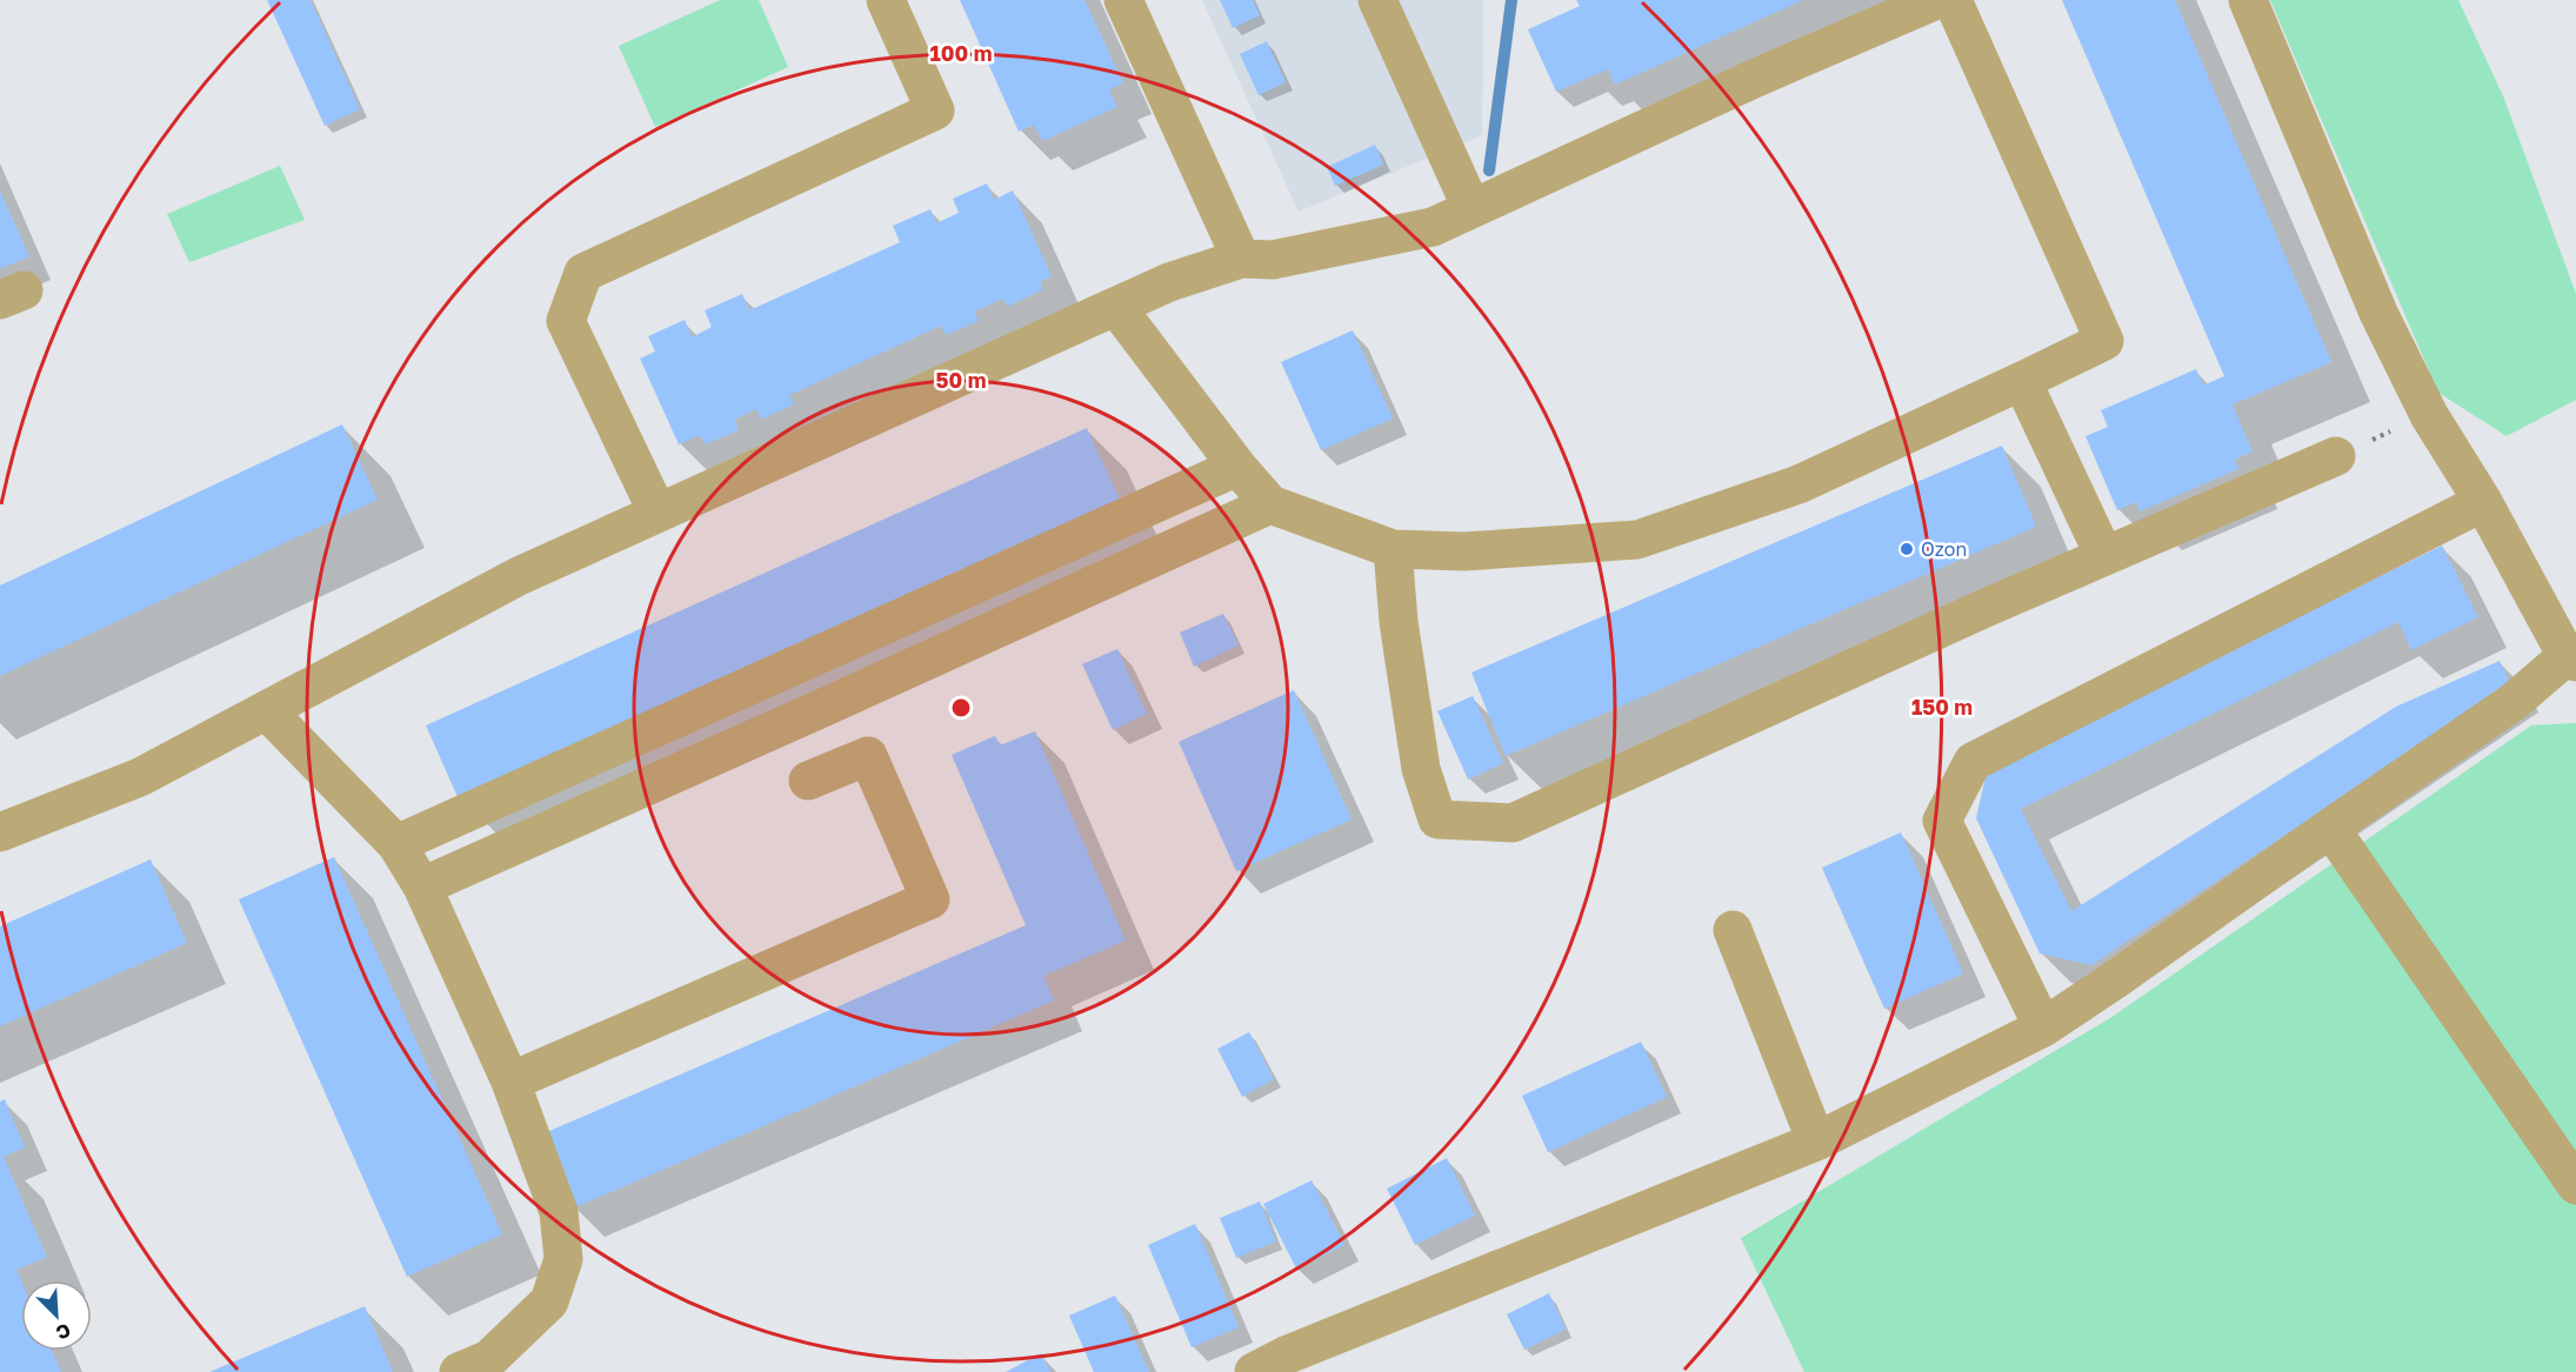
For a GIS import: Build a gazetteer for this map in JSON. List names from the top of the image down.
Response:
{
  "places": ["Ozon"],
  "north": "bottom right",
  "rings": ["100 m", "50 m", "150 m"]
}
